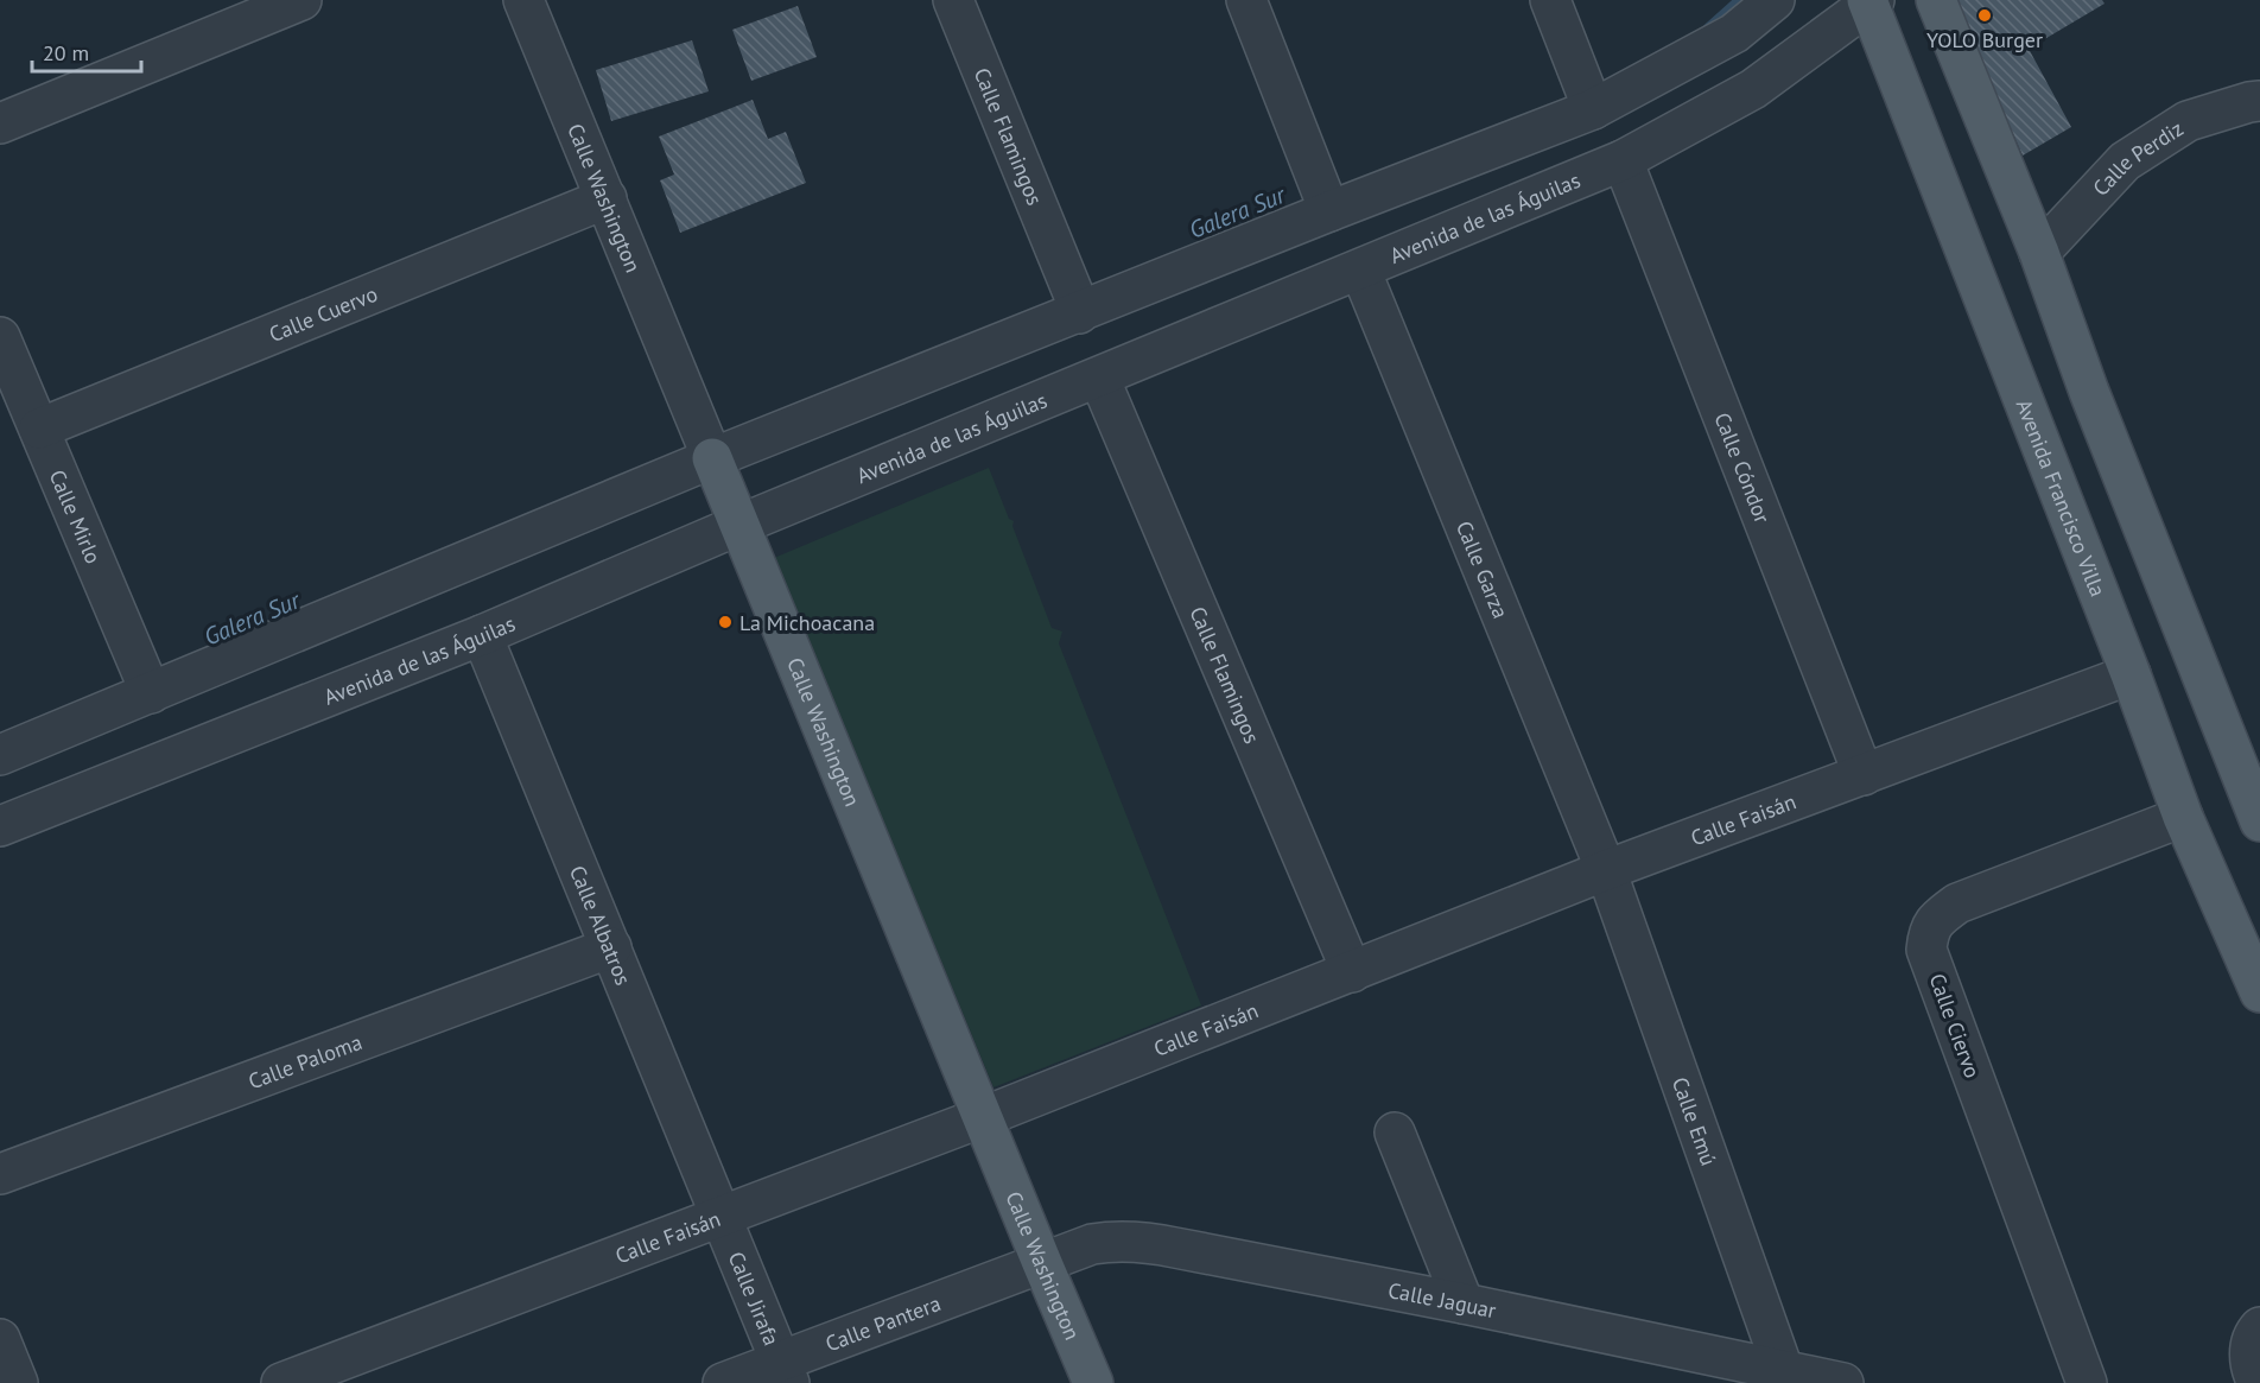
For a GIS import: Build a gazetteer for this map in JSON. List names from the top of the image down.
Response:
{
  "streets": {
    "main road": ["Calle Washington", "Avenida Francisco Villa"],
    "street": [
      "Calle Flamingos",
      "Calle Perdiz",
      "Avenida de las Águilas",
      "Calle Cuervo",
      "Calle Cóndor",
      "Calle Mirlo",
      "Calle Garza",
      "Calle Faisán",
      "Calle Albatros",
      "Calle Ciervo",
      "Calle Paloma",
      "Calle Emú",
      "Calle Jirafa",
      "Calle Jaguar",
      "Calle Pantera"
    ]
  },
  "crossings": [
    ["Calle Flamingos", "Avenida de las Águilas"],
    ["Calle Flamingos", "Calle Faisán"],
    ["Calle Washington", "Avenida de las Águilas"],
    ["Calle Washington", "Calle Cuervo"],
    ["Calle Washington", "Calle Faisán"],
    ["Calle Washington", "Calle Jaguar"],
    ["Calle Washington", "Calle Pantera"],
    ["Avenida de las Águilas", "Calle Cóndor"],
    ["Avenida de las Águilas", "Avenida Francisco Villa"],
    ["Avenida de las Águilas", "Calle Garza"],
    ["Avenida de las Águilas", "Calle Albatros"],
    ["Calle Cuervo", "Calle Mirlo"],
    ["Calle Cóndor", "Calle Faisán"],
    ["Avenida Francisco Villa", "Calle Faisán"],
    ["Avenida Francisco Villa", "Calle Ciervo"],
    ["Calle Garza", "Calle Faisán"],
    ["Calle Garza", "Calle Emú"],
    ["Calle Faisán", "Calle Albatros"],
    ["Calle Faisán", "Calle Emú"],
    ["Calle Faisán", "Calle Jirafa"],
    ["Calle Albatros", "Calle Paloma"],
    ["Calle Albatros", "Calle Jirafa"],
    ["Calle Emú", "Calle Jaguar"],
    ["Calle Jirafa", "Calle Pantera"],
    ["Calle Jaguar", "Calle Pantera"]
  ],
  "water": ["Galera Sur"],
  "places": ["YOLO Burger", "La Michoacana"],
  "scale_bar": "20 m"
}
